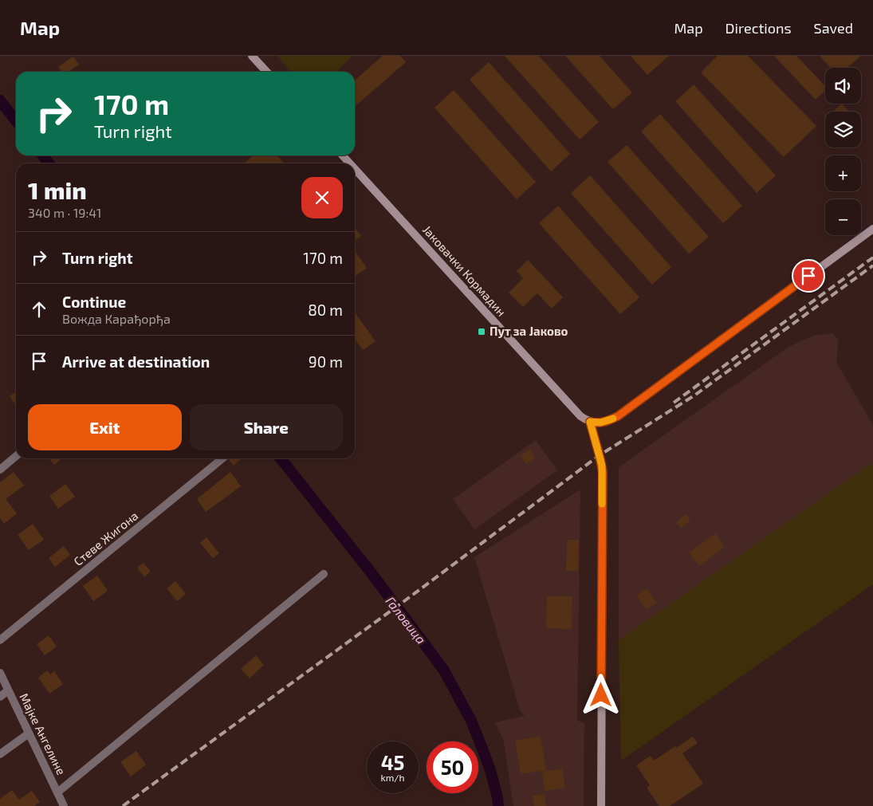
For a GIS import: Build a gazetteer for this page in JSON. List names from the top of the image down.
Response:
{
  "streets": {
    "main road": ["Јаковачки Кормадин"],
    "street": ["Стеве Жигона", "Мајке Ангелине"]
  },
  "water": ["Галовица"],
  "places": {
    "transit": ["Пут за Јаково"]
  },
  "page": {
    "header": "Map",
    "nav": ["Map", "Directions", "Saved"],
    "map_buttons": ["+", "−"],
    "turn": ["170 m", "Turn right"],
    "heading": ["1 min", "340 m · 19:41"],
    "list": [
      {
        "name": "Turn right",
        "value": "170 m"
      },
      {
        "name": "Continue",
        "note": "Вожда Карађорђа",
        "value": "80 m"
      },
      {
        "name": "Arrive at destination",
        "value": "90 m"
      }
    ],
    "buttons": ["Exit", "Share"],
    "speed": "45 km/h",
    "limit": "50"
  }
}
